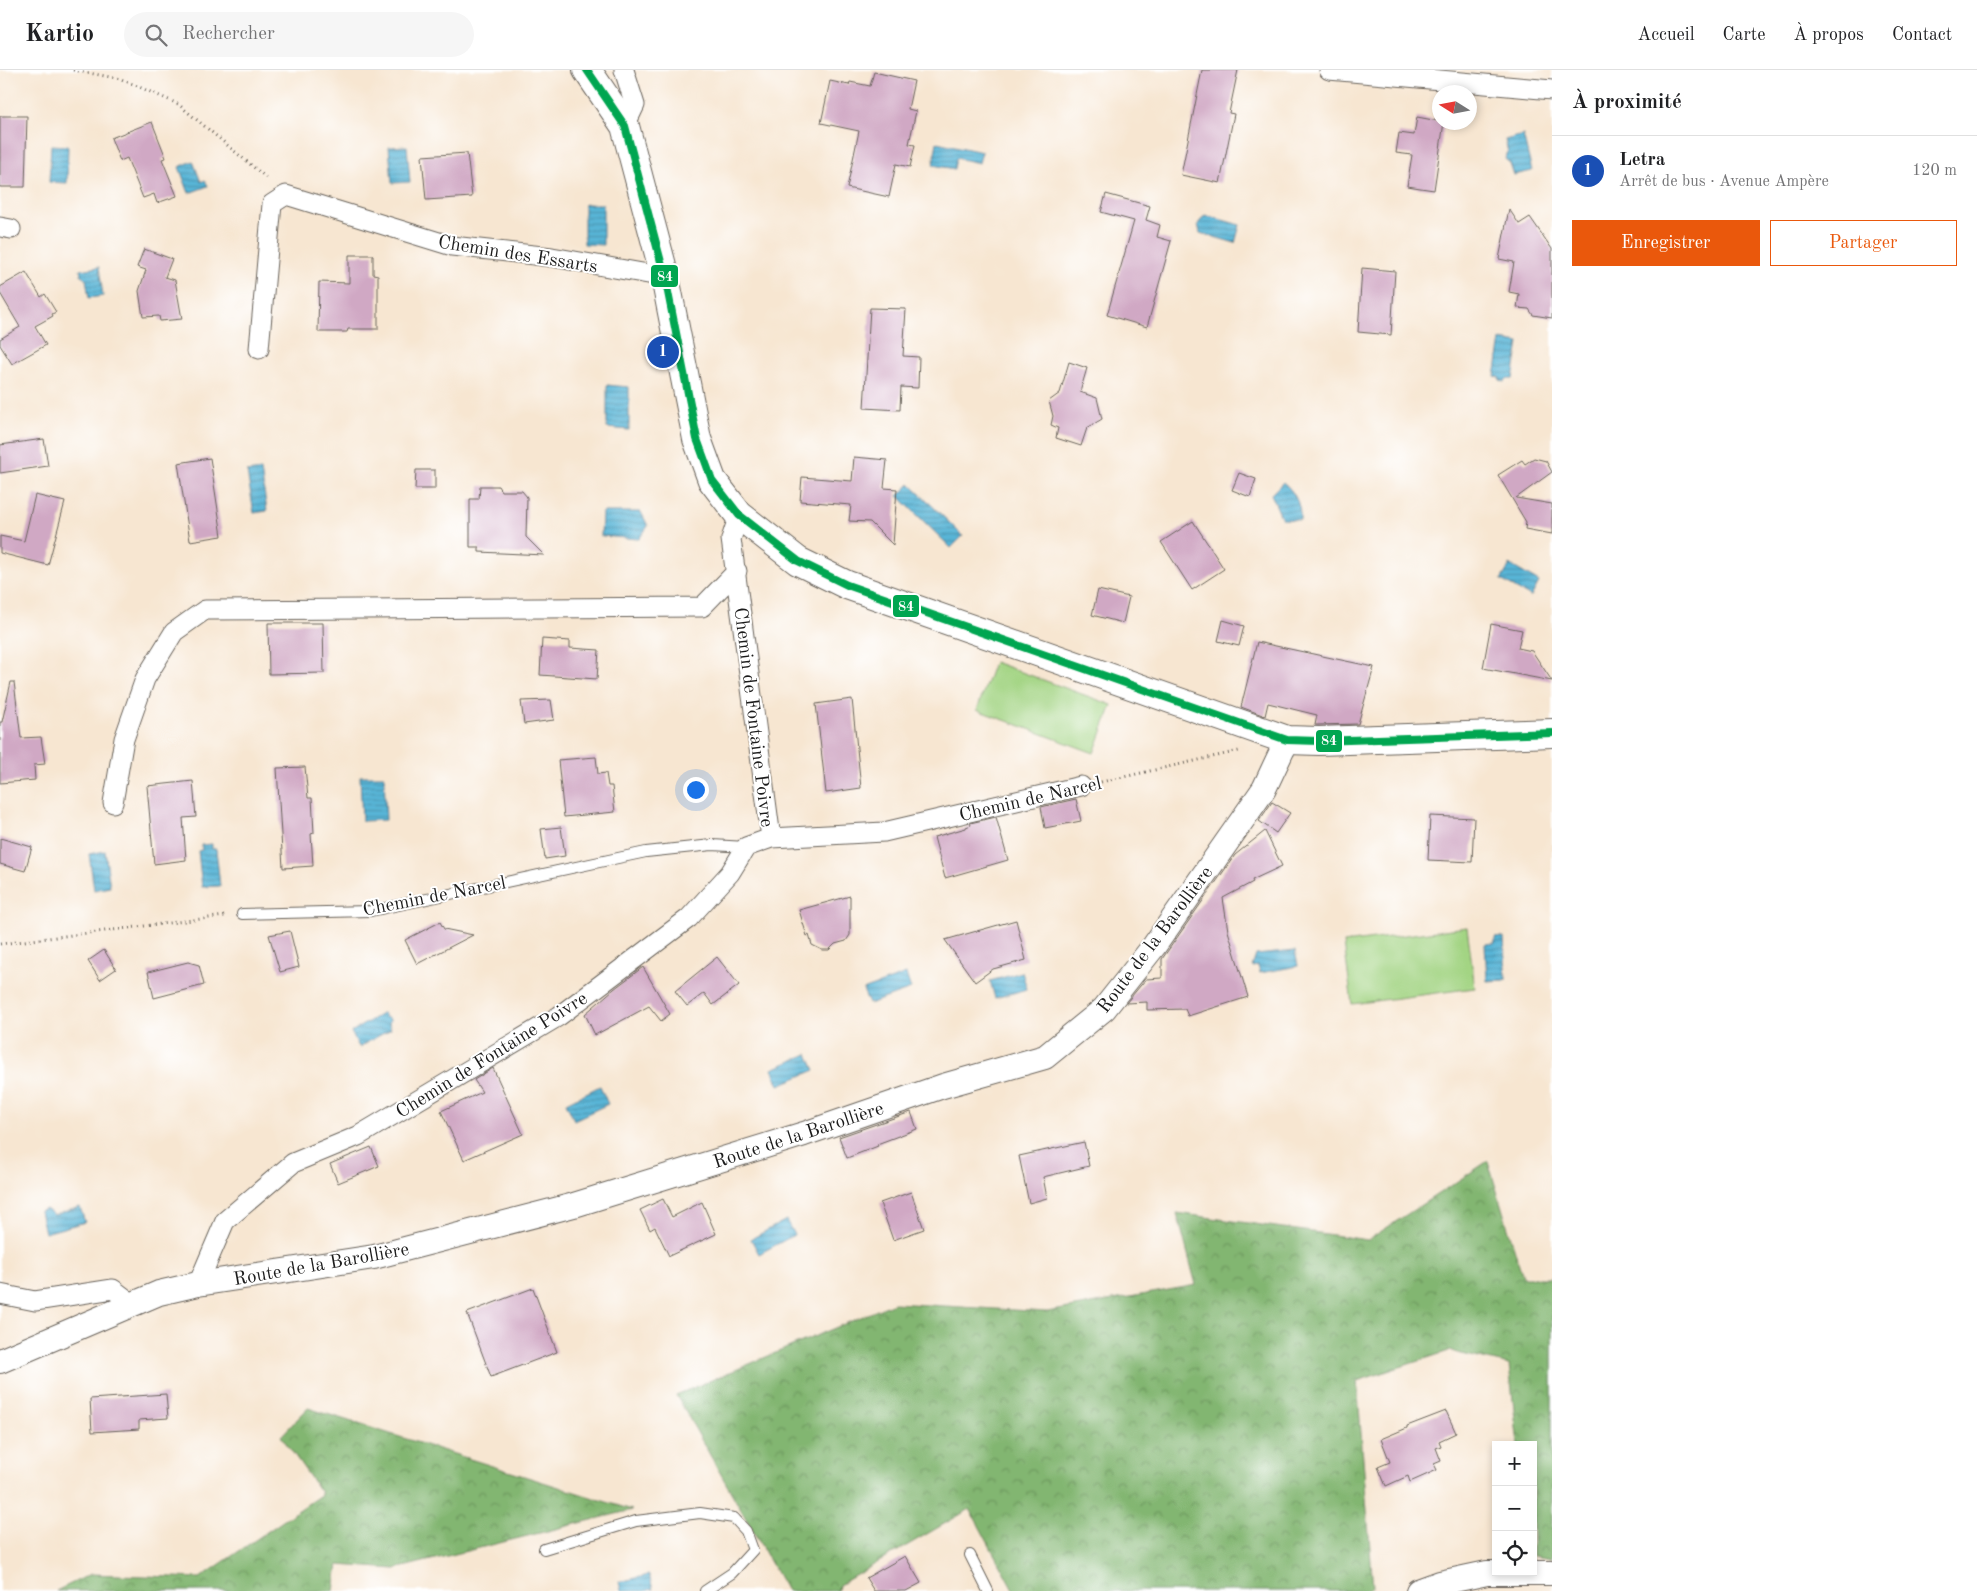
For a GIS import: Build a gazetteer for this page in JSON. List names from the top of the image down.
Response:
{
  "streets": {
    "street": [
      "Chemin des Essarts",
      "Chemin de Fontaine Poivre",
      "Chemin de Narcel",
      "Route de la Barollière"
    ]
  },
  "crossings": [
    ["Chemin de Fontaine Poivre", "Chemin de Narcel"],
    ["Chemin de Fontaine Poivre", "Route de la Barollière"]
  ],
  "lines": ["transit line 84"],
  "north": "left",
  "page": {
    "header": "Kartio",
    "search": "Rechercher",
    "nav": [
      "Accueil",
      "Carte",
      "À propos",
      "Contact"
    ],
    "heading": "À proximité",
    "list": [
      {
        "mark": "1",
        "name": "Letra",
        "note": "Arrêt de bus · Avenue Ampère",
        "value": "120 m"
      }
    ],
    "buttons": ["Enregistrer", "Partager"],
    "pins": "1",
    "map_buttons": ["+", "−"]
  }
}
